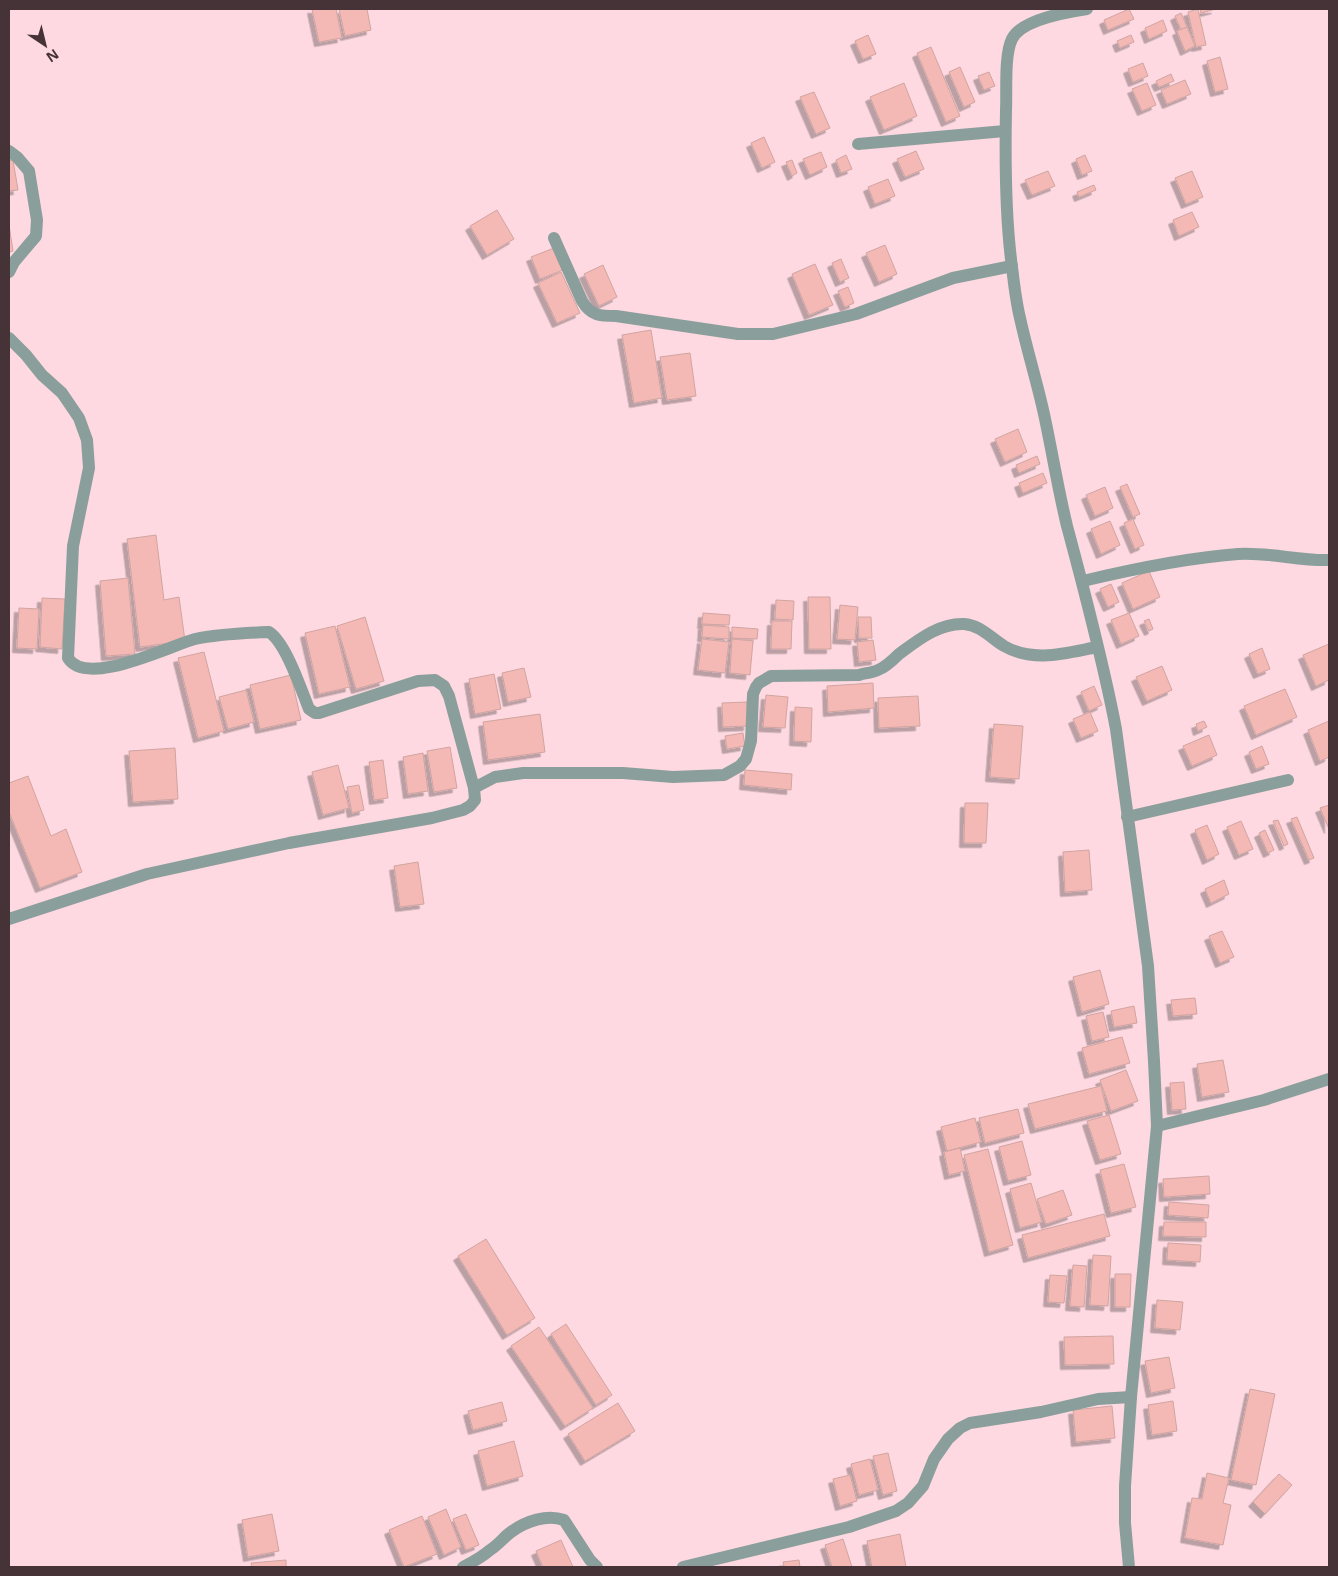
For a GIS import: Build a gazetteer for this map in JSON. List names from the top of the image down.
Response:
{
  "north": "bottom right"
}
